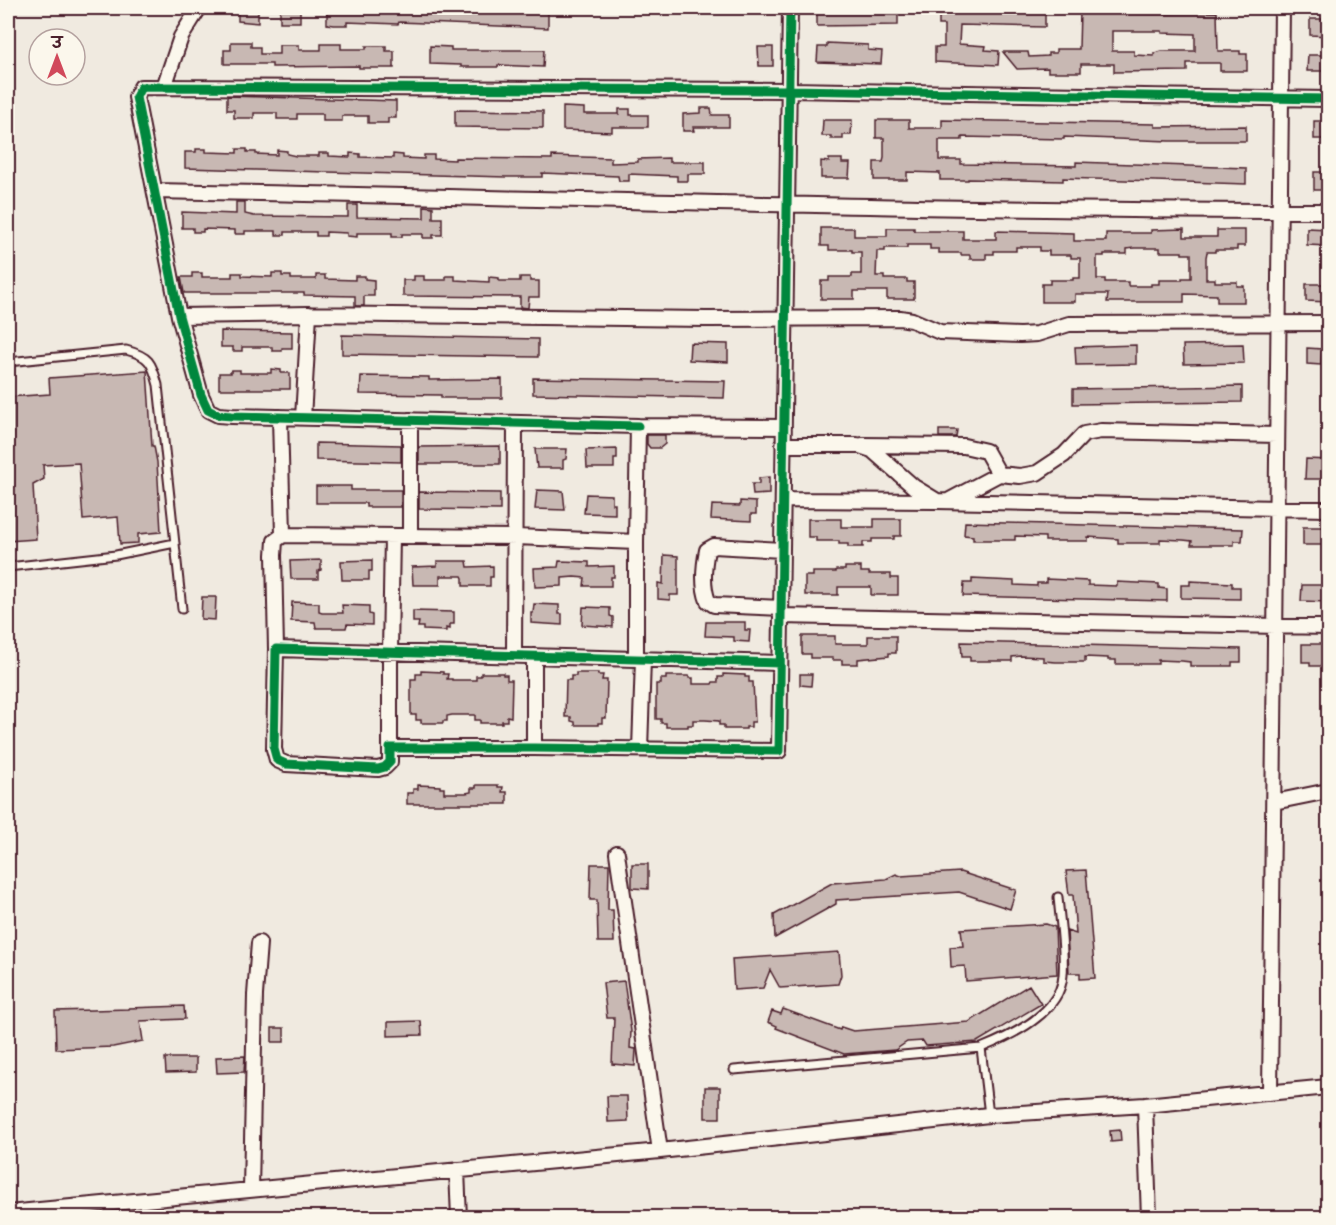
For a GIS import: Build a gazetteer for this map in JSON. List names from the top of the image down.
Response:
{
  "north": "top"
}
